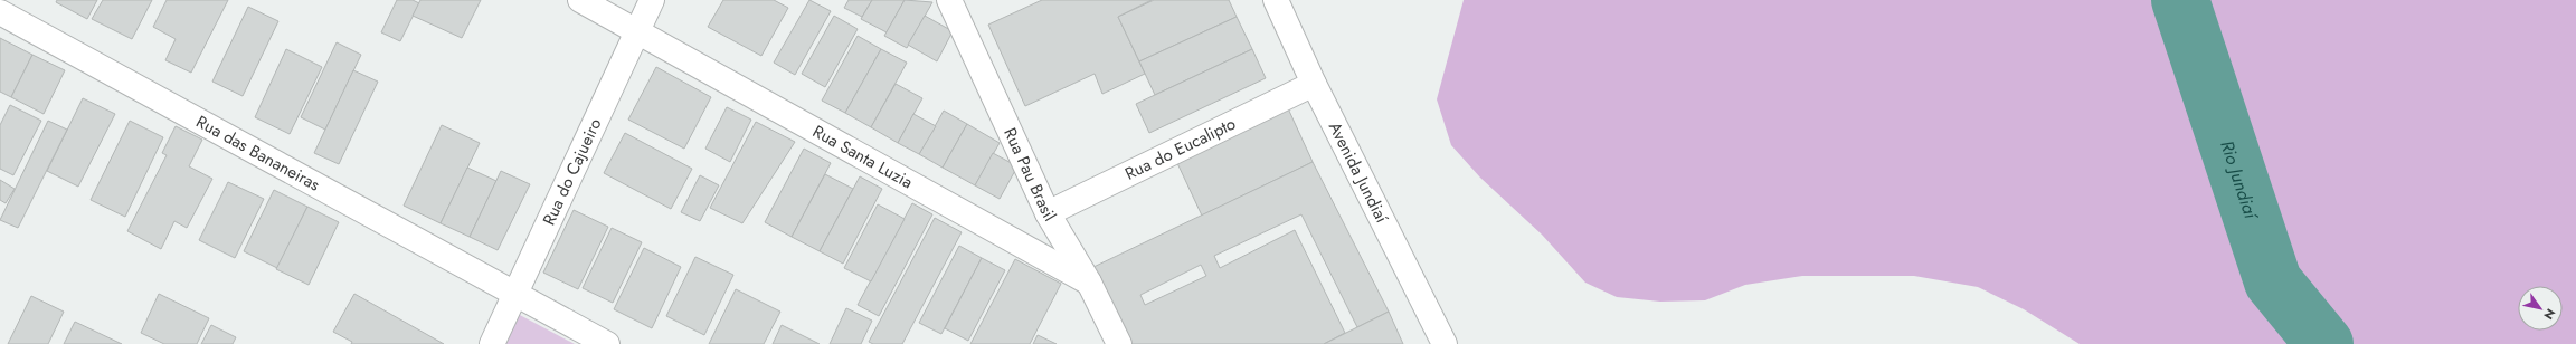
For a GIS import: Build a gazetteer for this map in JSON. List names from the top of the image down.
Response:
{
  "streets": {
    "street": [
      "Rua do Eucalipto",
      "Rua das Bananeiras",
      "Rua Santa Luzia",
      "Rua do Cajueiro",
      "Avenida Jundiaí",
      "Rua Pau Brasil"
    ]
  },
  "crossings": [
    ["Rua do Eucalipto", "Avenida Jundiaí"],
    ["Rua do Eucalipto", "Rua Pau Brasil"],
    ["Rua das Bananeiras", "Rua do Cajueiro"],
    ["Rua Santa Luzia", "Rua do Cajueiro"],
    ["Rua Santa Luzia", "Rua Pau Brasil"]
  ],
  "water": ["Rio Jundiaí"],
  "north": "bottom right"
}
